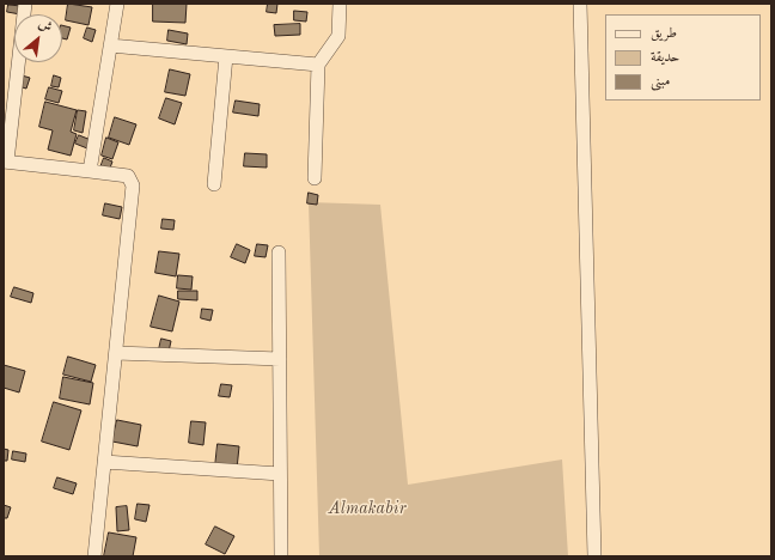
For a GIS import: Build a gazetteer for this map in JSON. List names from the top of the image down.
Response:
{
  "parks": ["Almakabir"],
  "legend": ["طريق", "حديقة", "مبنى"],
  "north": "top right"
}
